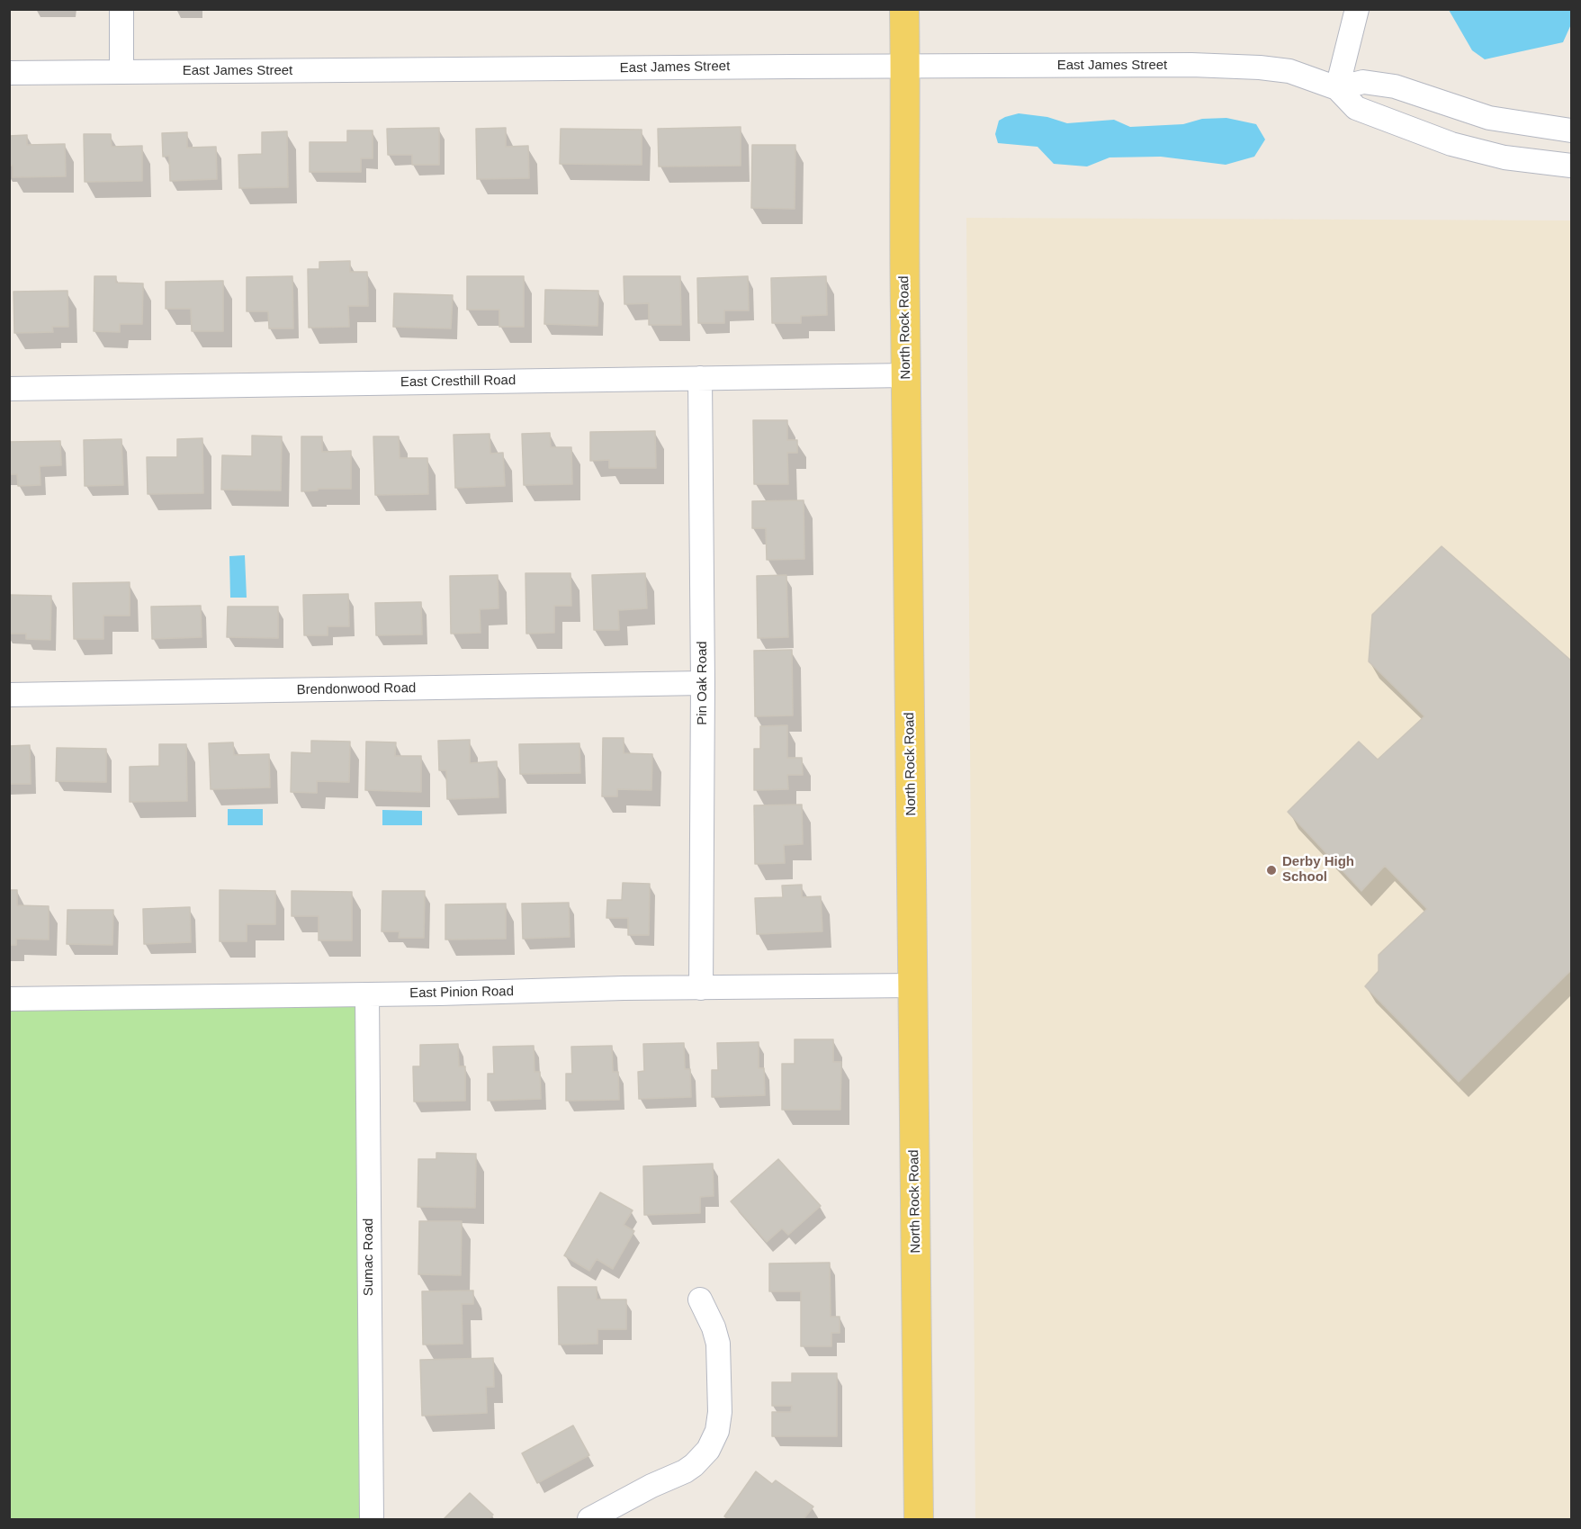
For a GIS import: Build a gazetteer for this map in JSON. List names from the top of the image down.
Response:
{
  "streets": {
    "main road": ["North Rock Road"],
    "street": [
      "East James Street",
      "East Cresthill Road",
      "Pin Oak Road",
      "Brendonwood Road",
      "East Pinion Road",
      "Sumac Road"
    ]
  },
  "crossings": [
    ["East James Street", "North Rock Road"],
    ["North Rock Road", "East Cresthill Road"],
    ["North Rock Road", "East Pinion Road"],
    ["East Cresthill Road", "Pin Oak Road"],
    ["Pin Oak Road", "Brendonwood Road"],
    ["Pin Oak Road", "East Pinion Road"],
    ["East Pinion Road", "Sumac Road"]
  ],
  "places": ["Derby High School"]
}
